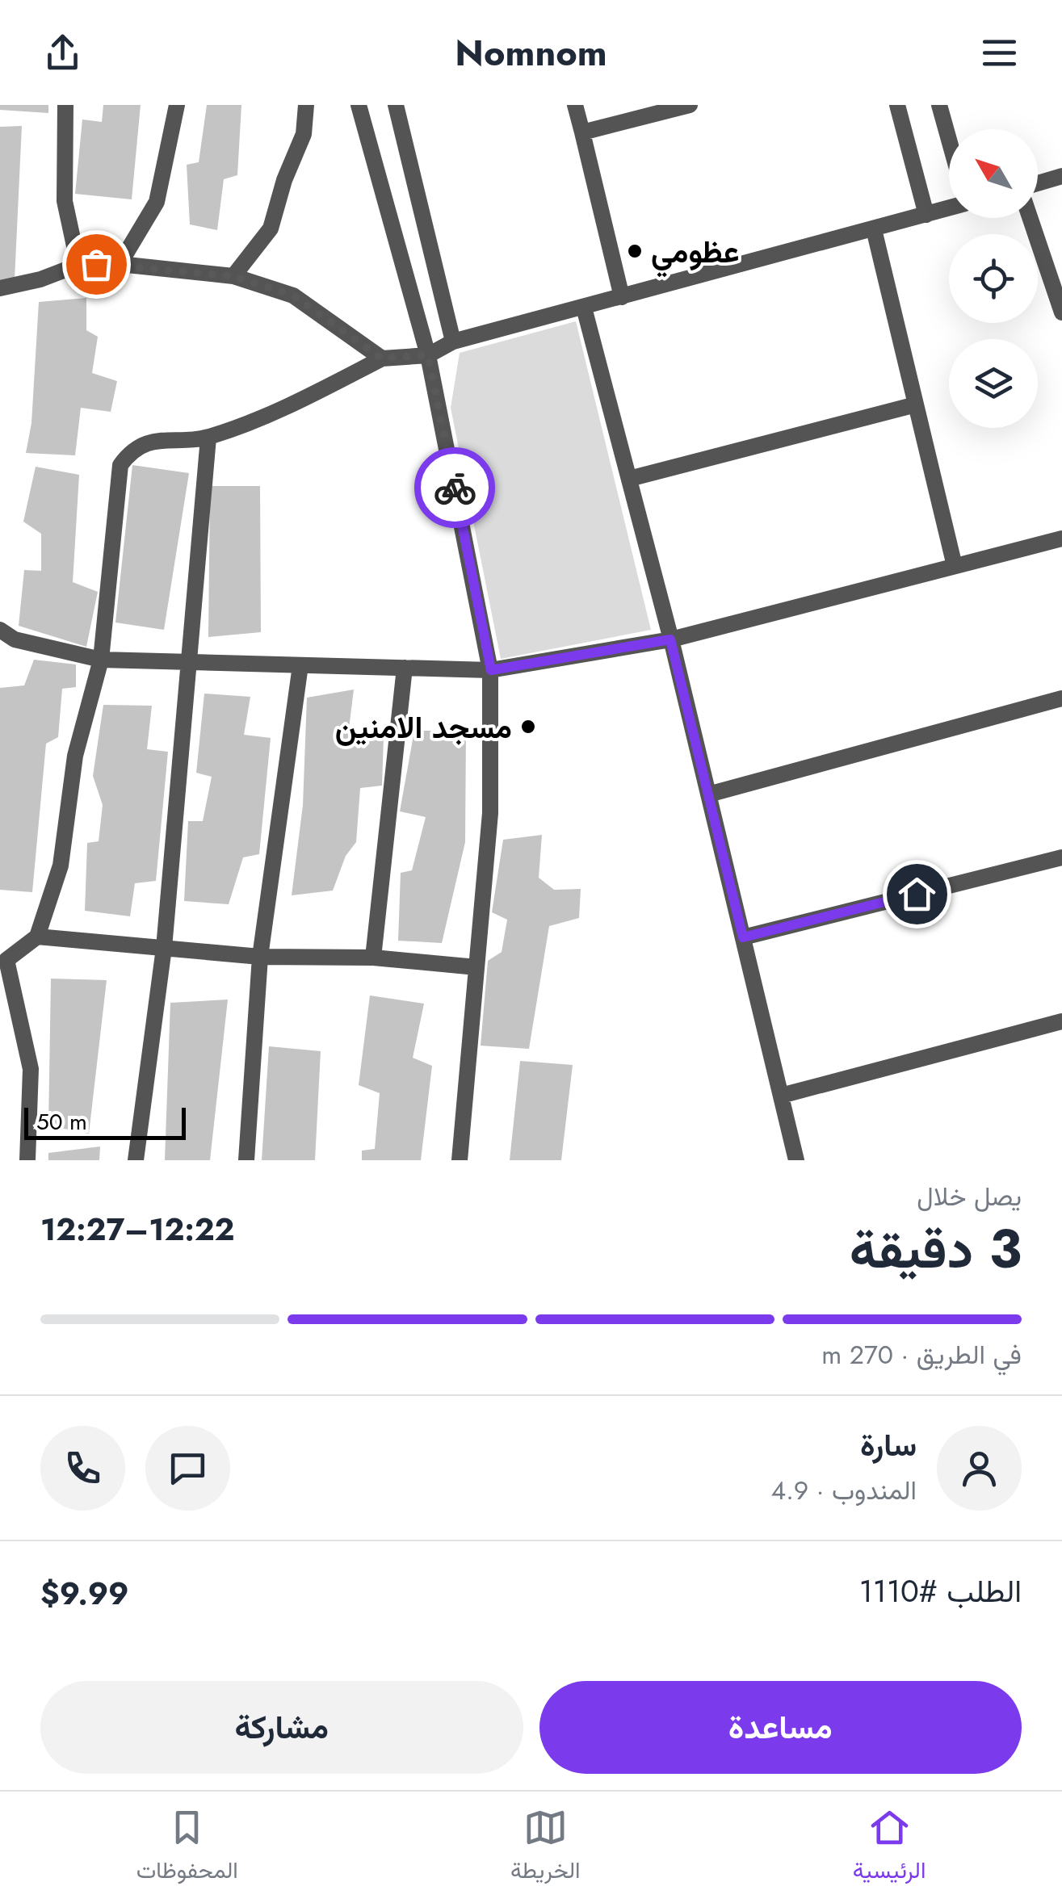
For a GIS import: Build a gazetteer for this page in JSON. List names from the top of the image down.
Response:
{
  "places": ["عظومي", "مسجد الامنين"],
  "scale_bar": "50 m",
  "north": "top left",
  "page": {
    "header": "Nomnom",
    "scale": "50 m",
    "heading": ["3 دقيقة", "يصل خلال", "12:22–12:27"],
    "panel": [
      "سارة",
      "المندوب · 4.9",
      "الطلب #1110",
      "$9.99"
    ],
    "bar": "في الطريق · 270 m",
    "buttons": ["مساعدة", "مشاركة"],
    "tabs": ["الرئيسية", "الخريطة", "المحفوظات"]
  }
}
